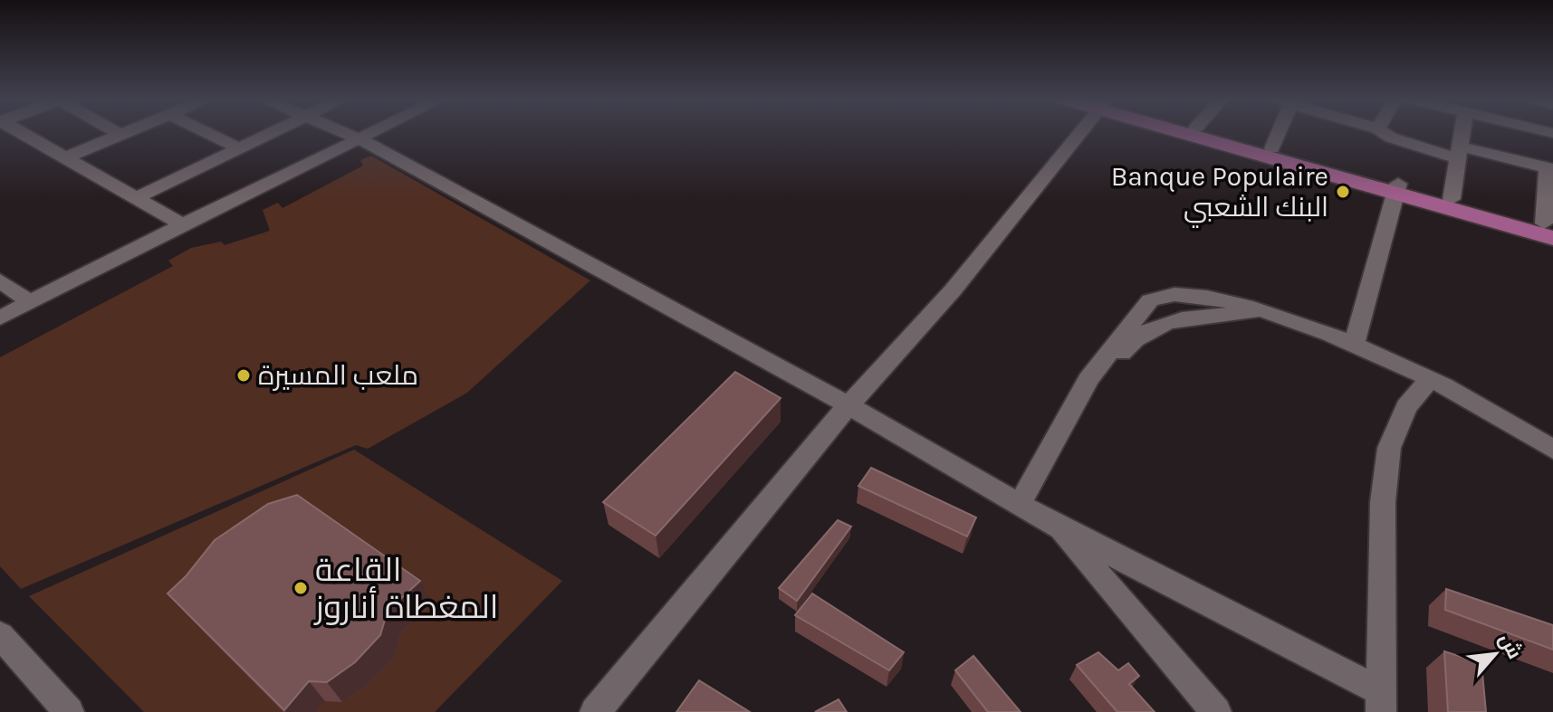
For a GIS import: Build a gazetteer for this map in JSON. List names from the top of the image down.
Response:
{
  "places": ["Banque Populaire البنك الشعبي", "ملعب المسيرة", "القاعة المغطاة أناروز"],
  "north": "top right"
}
